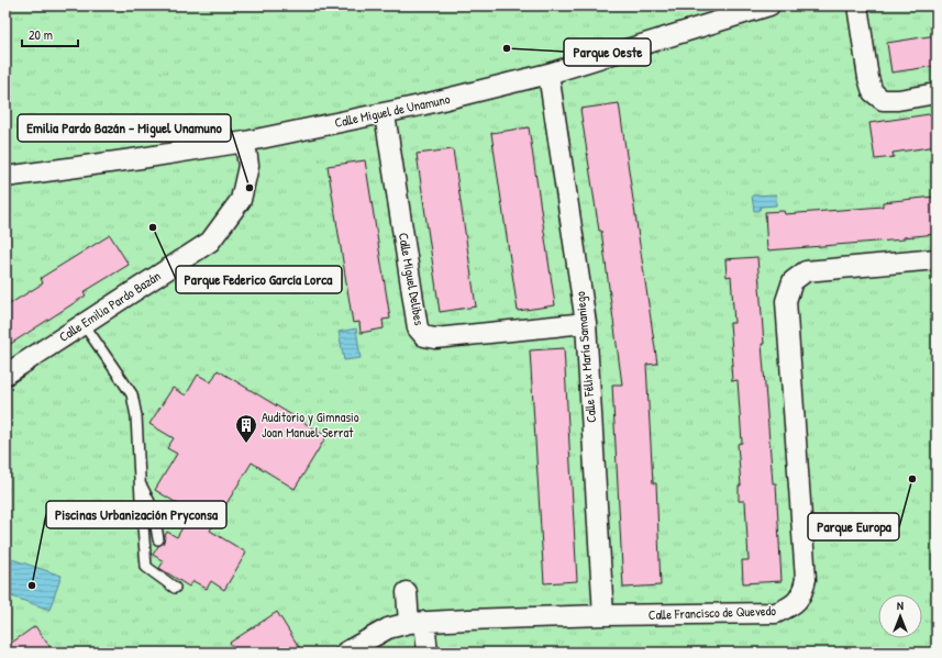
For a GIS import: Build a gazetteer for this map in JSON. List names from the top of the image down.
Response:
{
  "streets": {
    "street": [
      "Calle Miguel de Unamuno",
      "Calle Miguel Delibes",
      "Calle Emilia Pardo Bazán",
      "Calle Félix María Samaniego",
      "Calle Francisco de Quevedo"
    ]
  },
  "crossings": [
    ["Calle Miguel de Unamuno", "Calle Miguel Delibes"],
    ["Calle Miguel de Unamuno", "Calle Emilia Pardo Bazán"],
    ["Calle Miguel de Unamuno", "Calle Félix María Samaniego"],
    ["Calle Miguel Delibes", "Calle Félix María Samaniego"],
    ["Calle Félix María Samaniego", "Calle Francisco de Quevedo"]
  ],
  "places": {
    "other": [
      "Parque Oeste",
      "Emilia Pardo Bazán - Miguel Unamuno",
      "Parque Federico García Lorca",
      "Parque Europa",
      "Piscinas Urbanización Pryconsa"
    ],
    "building": ["Auditorio y Gimnasio Joan Manuel Serrat"]
  },
  "scale_bar": "20 m",
  "north": "top"
}
